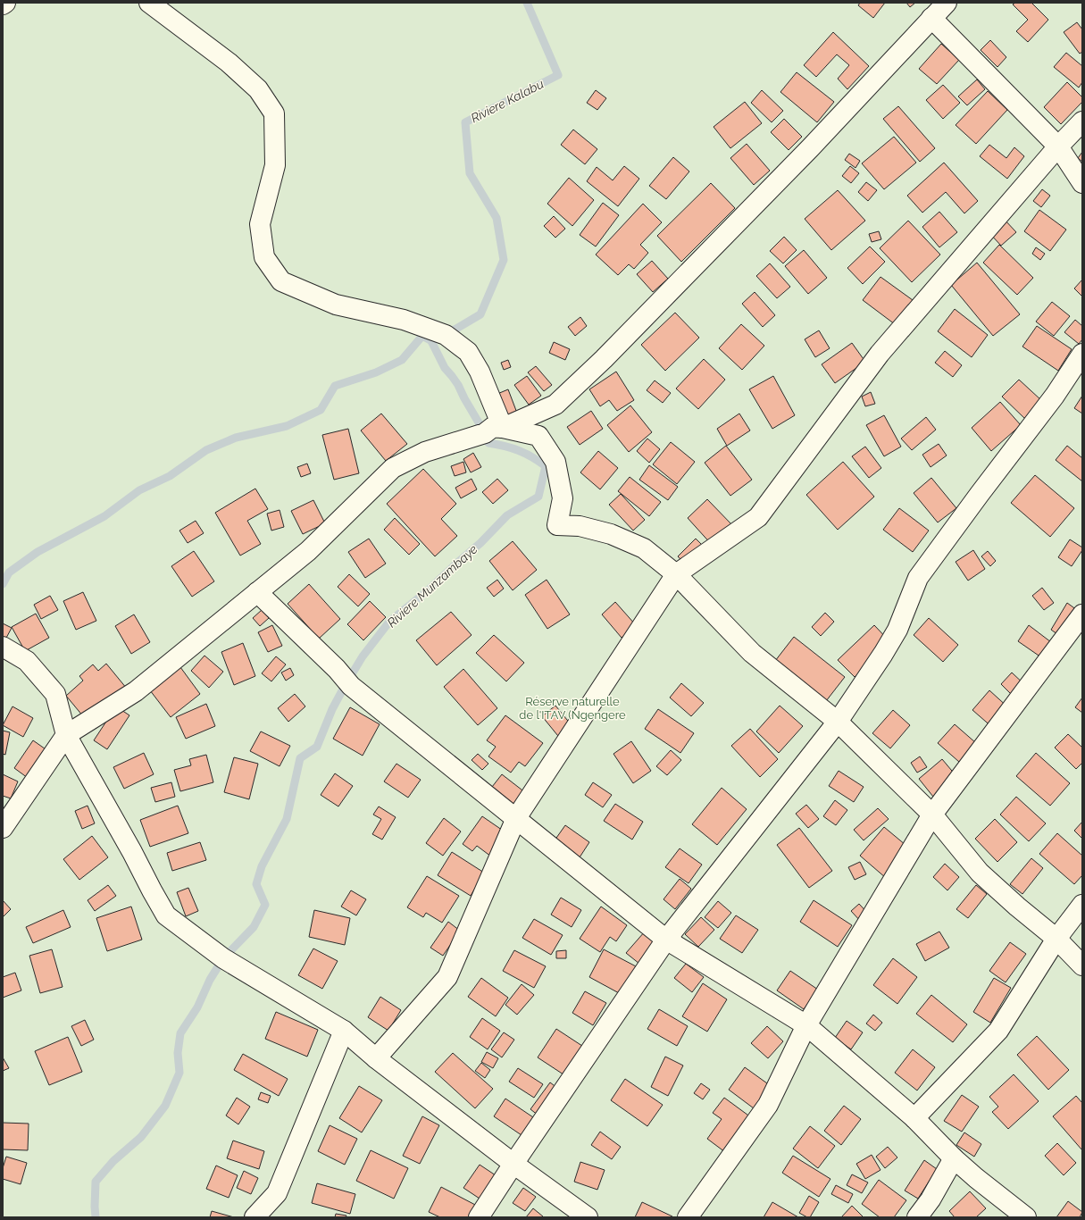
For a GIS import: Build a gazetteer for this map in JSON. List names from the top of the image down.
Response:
{
  "water": ["Riviere Kalabu", "Riviere Munzambaye"],
  "parks": ["Réserve naturelle de l'ITAV (Ngengere"]
}
